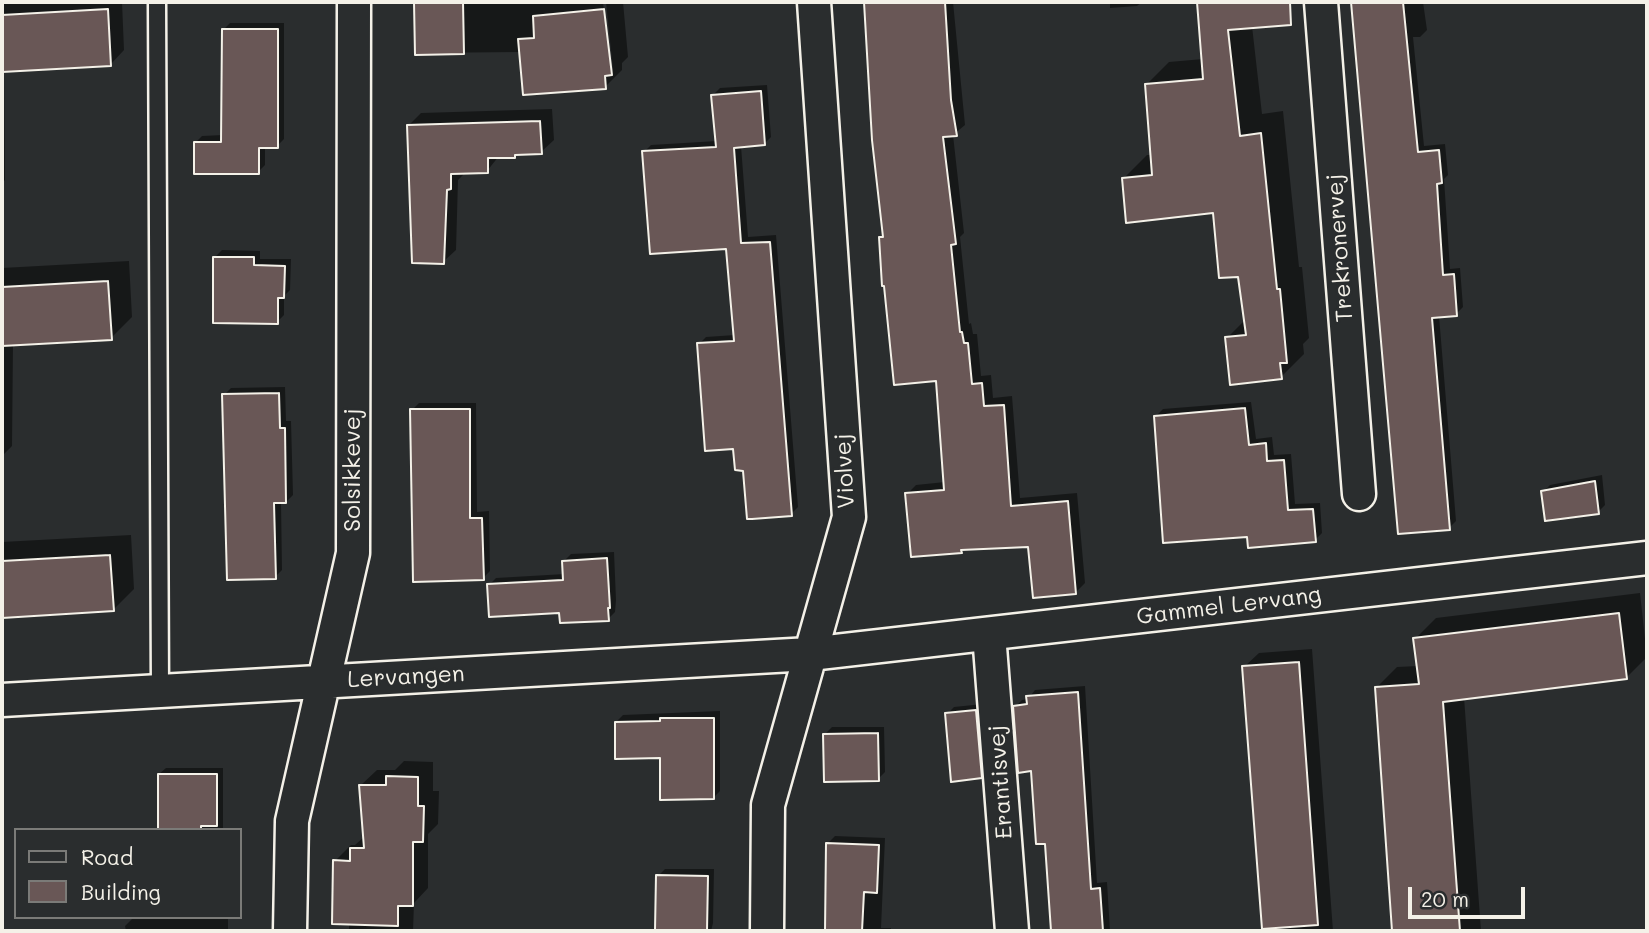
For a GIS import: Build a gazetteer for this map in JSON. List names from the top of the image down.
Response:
{
  "streets": {
    "street": [
      "Trekronervej",
      "Solsikkevej",
      "Violvej",
      "Gammel Lervang",
      "Lervangen",
      "Erantisvej"
    ]
  },
  "crossings": [
    ["Solsikkevej", "Lervangen"],
    ["Violvej", "Gammel Lervang"],
    ["Violvej", "Lervangen"],
    ["Gammel Lervang", "Lervangen"],
    ["Gammel Lervang", "Erantisvej"]
  ],
  "legend": ["Road", "Building"],
  "scale_bar": "20 m"
}
